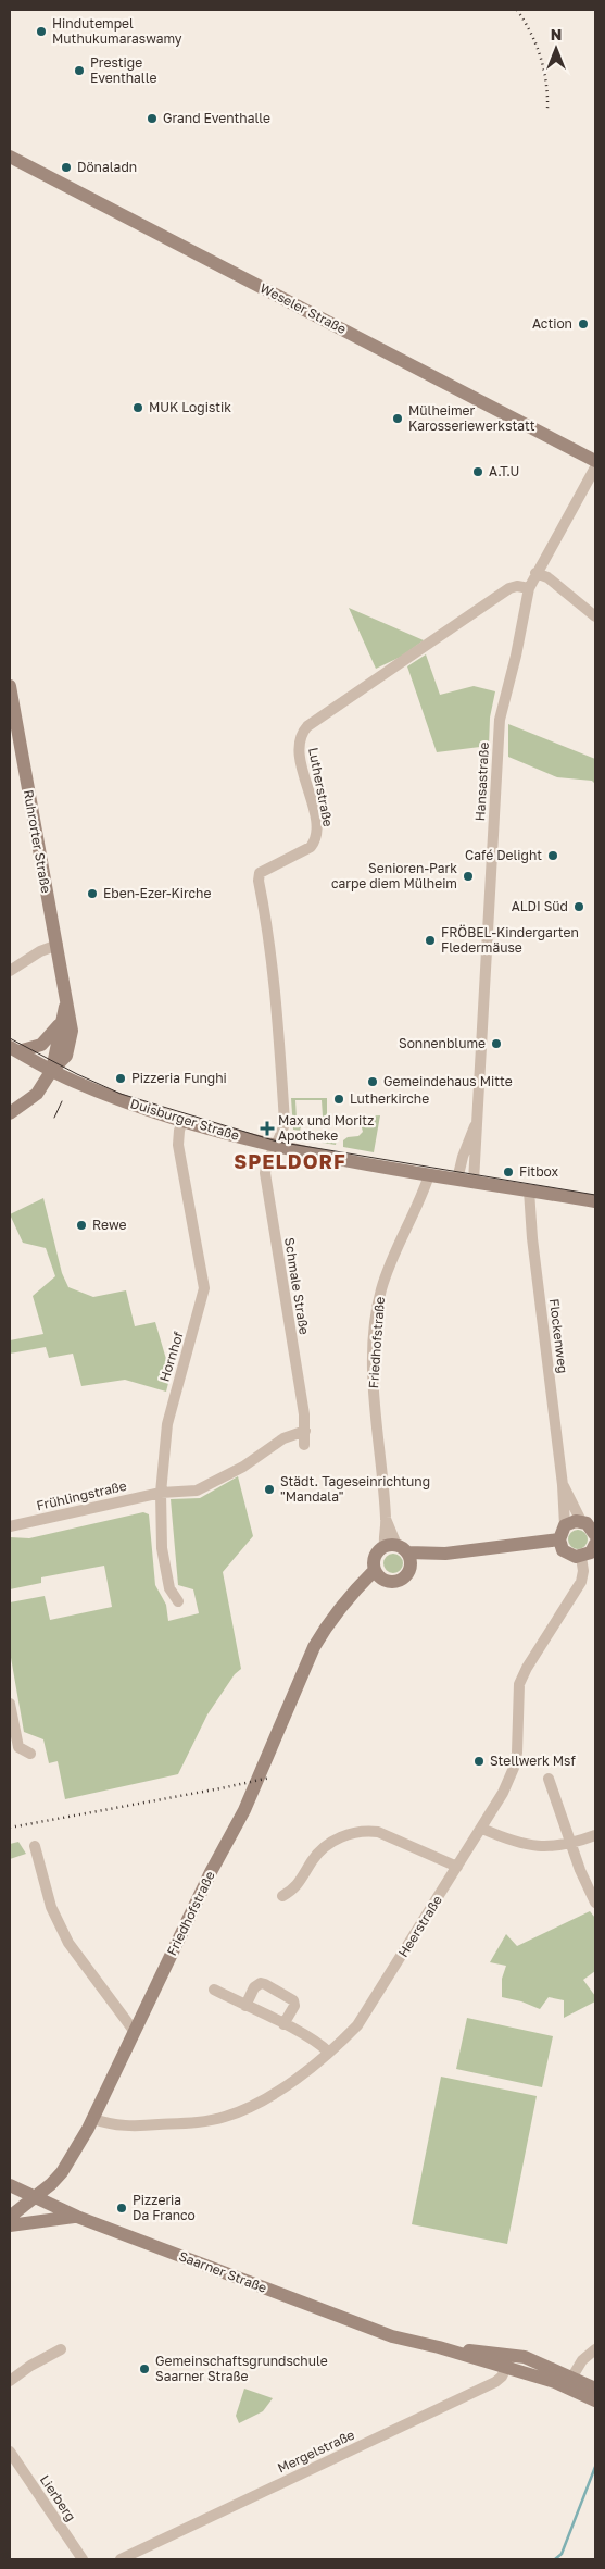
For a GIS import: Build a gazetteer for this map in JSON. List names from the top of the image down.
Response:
{
  "streets": {
    "main road": [
      "Weseler Straße",
      "Ruhrorter Straße",
      "Duisburger Straße",
      "Friedhofstraße",
      "Saarner Straße"
    ],
    "street": [
      "Hansastraße",
      "Lutherstraße",
      "Schmale Straße",
      "Flockenweg",
      "Hornhof",
      "Frühlingstraße",
      "Heerstraße",
      "Mergelstraße",
      "Lierberg"
    ]
  },
  "crossings": [
    ["Hansastraße", "Lutherstraße"],
    ["Hansastraße", "Duisburger Straße"],
    ["Lutherstraße", "Duisburger Straße"],
    ["Lutherstraße", "Schmale Straße"],
    ["Ruhrorter Straße", "Duisburger Straße"],
    ["Duisburger Straße", "Schmale Straße"],
    ["Duisburger Straße", "Flockenweg"],
    ["Duisburger Straße", "Friedhofstraße"],
    ["Duisburger Straße", "Hornhof"],
    ["Flockenweg", "Heerstraße"],
    ["Friedhofstraße", "Heerstraße"],
    ["Friedhofstraße", "Saarner Straße"],
    ["Hornhof", "Frühlingstraße"],
    ["Saarner Straße", "Mergelstraße"]
  ],
  "districts": ["SPELDORF"],
  "places": {
    "other": [
      "Hindutempel Muthukumaraswamy",
      "Prestige Eventhalle",
      "Grand Eventhalle",
      "Dönaladn",
      "Action",
      "MUK Logistik",
      "Mülheimer Karosseriewerkstatt",
      "A.T.U",
      "Café Delight",
      "Senioren-Park carpe diem Mülheim",
      "Eben-Ezer-Kirche",
      "ALDI Süd",
      "FRÖBEL-Kindergarten Fledermäuse",
      "Sonnenblume",
      "Pizzeria Funghi",
      "Gemeindehaus Mitte",
      "Lutherkirche",
      "Fitbox",
      "Rewe",
      "Städt. Tageseinrichtung \"Mandala\"",
      "Stellwerk Msf",
      "Pizzeria Da Franco",
      "Gemeinschaftsgrundschule Saarner Straße"
    ],
    "health": ["Max und Moritz Apotheke"]
  },
  "north": "top"
}
